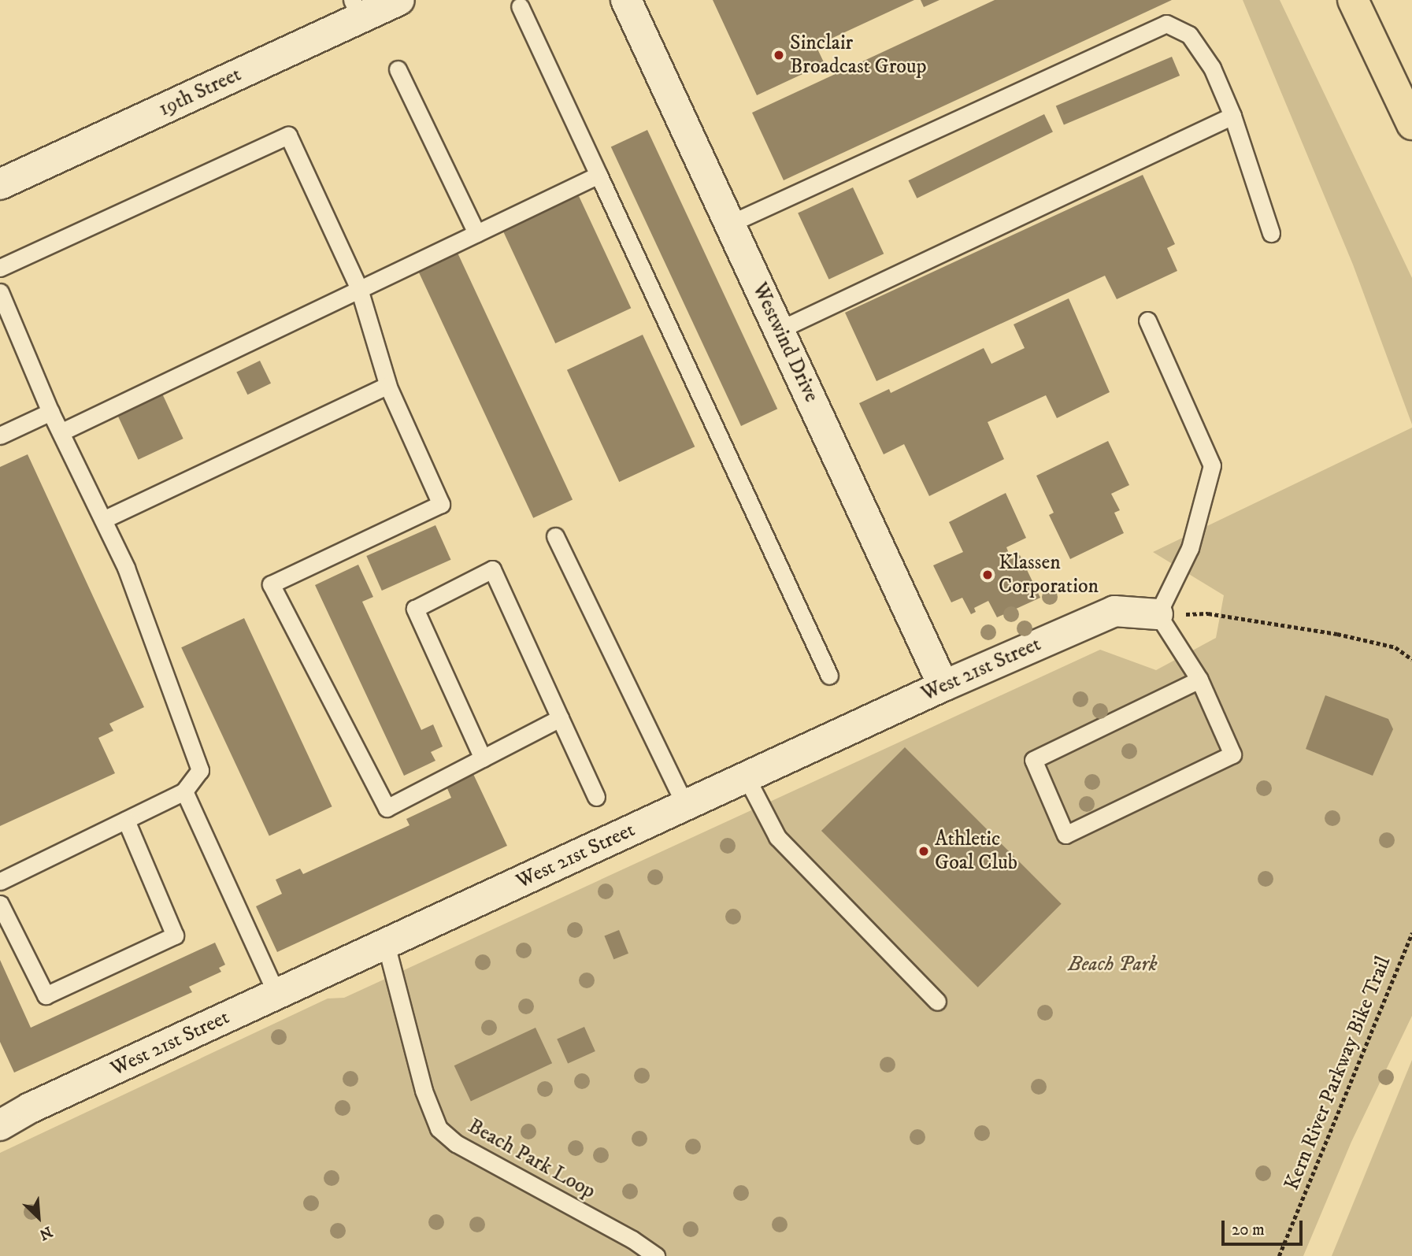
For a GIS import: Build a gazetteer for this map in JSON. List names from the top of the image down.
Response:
{
  "streets": {
    "street": ["19th Street", "Westwind Drive", "West 21st Street"],
    "lane": ["Beach Park Loop"],
    "path": ["Kern River Parkway Bike Trail"]
  },
  "crossings": [
    ["Westwind Drive", "West 21st Street"],
    ["West 21st Street", "Beach Park Loop"]
  ],
  "parks": ["Beach Park"],
  "places": ["Sinclair Broadcast Group", "Klassen Corporation", "Athletic Goal Club"],
  "scale_bar": "20 m",
  "north": "bottom right"
}
